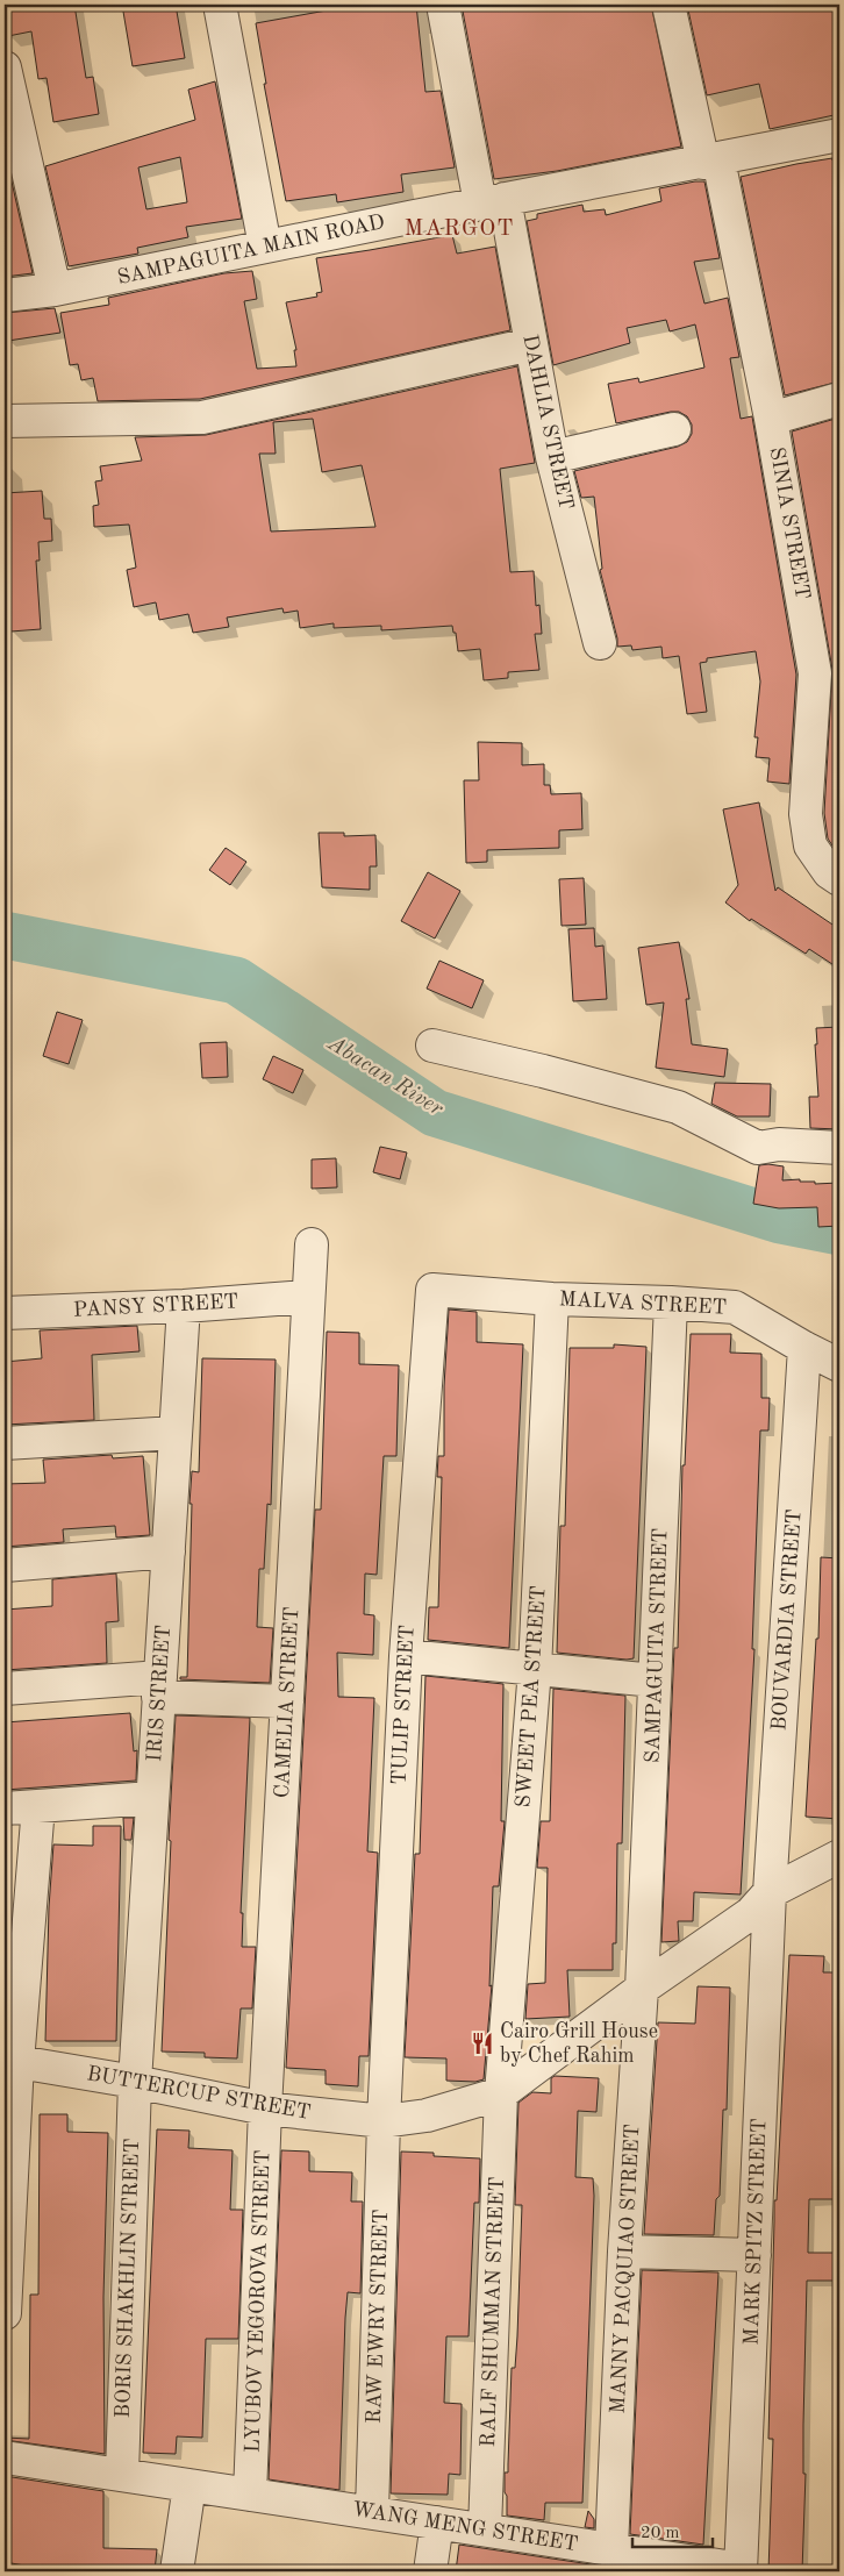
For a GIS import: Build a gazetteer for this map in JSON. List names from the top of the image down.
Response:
{
  "streets": {
    "street": [
      "SAMPAGUITA MAIN ROAD",
      "DAHLIA STREET",
      "SINIA STREET",
      "MALVA STREET",
      "PANSY STREET",
      "BOUVARDIA STREET",
      "SAMPAGUITA STREET",
      "IRIS STREET",
      "SWEET PEA STREET",
      "CAMELIA STREET",
      "TULIP STREET",
      "BUTTERCUP STREET",
      "MARK SPITZ STREET",
      "MANNY PACQUIAO STREET",
      "BORIS SHAKHLIN STREET",
      "LYUBOV YEGOROVA STREET",
      "RALF SHUMMAN STREET",
      "RAW EWRY STREET",
      "WANG MENG STREET"
    ]
  },
  "crossings": [
    ["SAMPAGUITA MAIN ROAD", "DAHLIA STREET"],
    ["SAMPAGUITA MAIN ROAD", "SINIA STREET"],
    ["MALVA STREET", "BOUVARDIA STREET"],
    ["MALVA STREET", "SAMPAGUITA STREET"],
    ["MALVA STREET", "SWEET PEA STREET"],
    ["MALVA STREET", "TULIP STREET"],
    ["PANSY STREET", "IRIS STREET"],
    ["PANSY STREET", "CAMELIA STREET"],
    ["BOUVARDIA STREET", "BUTTERCUP STREET"],
    ["BOUVARDIA STREET", "MARK SPITZ STREET"],
    ["SAMPAGUITA STREET", "BUTTERCUP STREET"],
    ["SAMPAGUITA STREET", "MANNY PACQUIAO STREET"],
    ["IRIS STREET", "BUTTERCUP STREET"],
    ["IRIS STREET", "BORIS SHAKHLIN STREET"],
    ["SWEET PEA STREET", "BUTTERCUP STREET"],
    ["SWEET PEA STREET", "RALF SHUMMAN STREET"],
    ["CAMELIA STREET", "BUTTERCUP STREET"],
    ["CAMELIA STREET", "LYUBOV YEGOROVA STREET"],
    ["TULIP STREET", "BUTTERCUP STREET"],
    ["TULIP STREET", "RAW EWRY STREET"],
    ["BUTTERCUP STREET", "MARK SPITZ STREET"],
    ["BUTTERCUP STREET", "MANNY PACQUIAO STREET"],
    ["BUTTERCUP STREET", "BORIS SHAKHLIN STREET"],
    ["BUTTERCUP STREET", "LYUBOV YEGOROVA STREET"],
    ["BUTTERCUP STREET", "RALF SHUMMAN STREET"],
    ["BUTTERCUP STREET", "RAW EWRY STREET"],
    ["MARK SPITZ STREET", "WANG MENG STREET"],
    ["MANNY PACQUIAO STREET", "WANG MENG STREET"],
    ["BORIS SHAKHLIN STREET", "WANG MENG STREET"],
    ["LYUBOV YEGOROVA STREET", "WANG MENG STREET"],
    ["RALF SHUMMAN STREET", "WANG MENG STREET"],
    ["RAW EWRY STREET", "WANG MENG STREET"]
  ],
  "districts": ["MARGOT"],
  "water": ["Abacan River"],
  "places": {
    "restaurant": ["Cairo Grill House by Chef Rahim"]
  },
  "scale_bar": "20 m"
}
